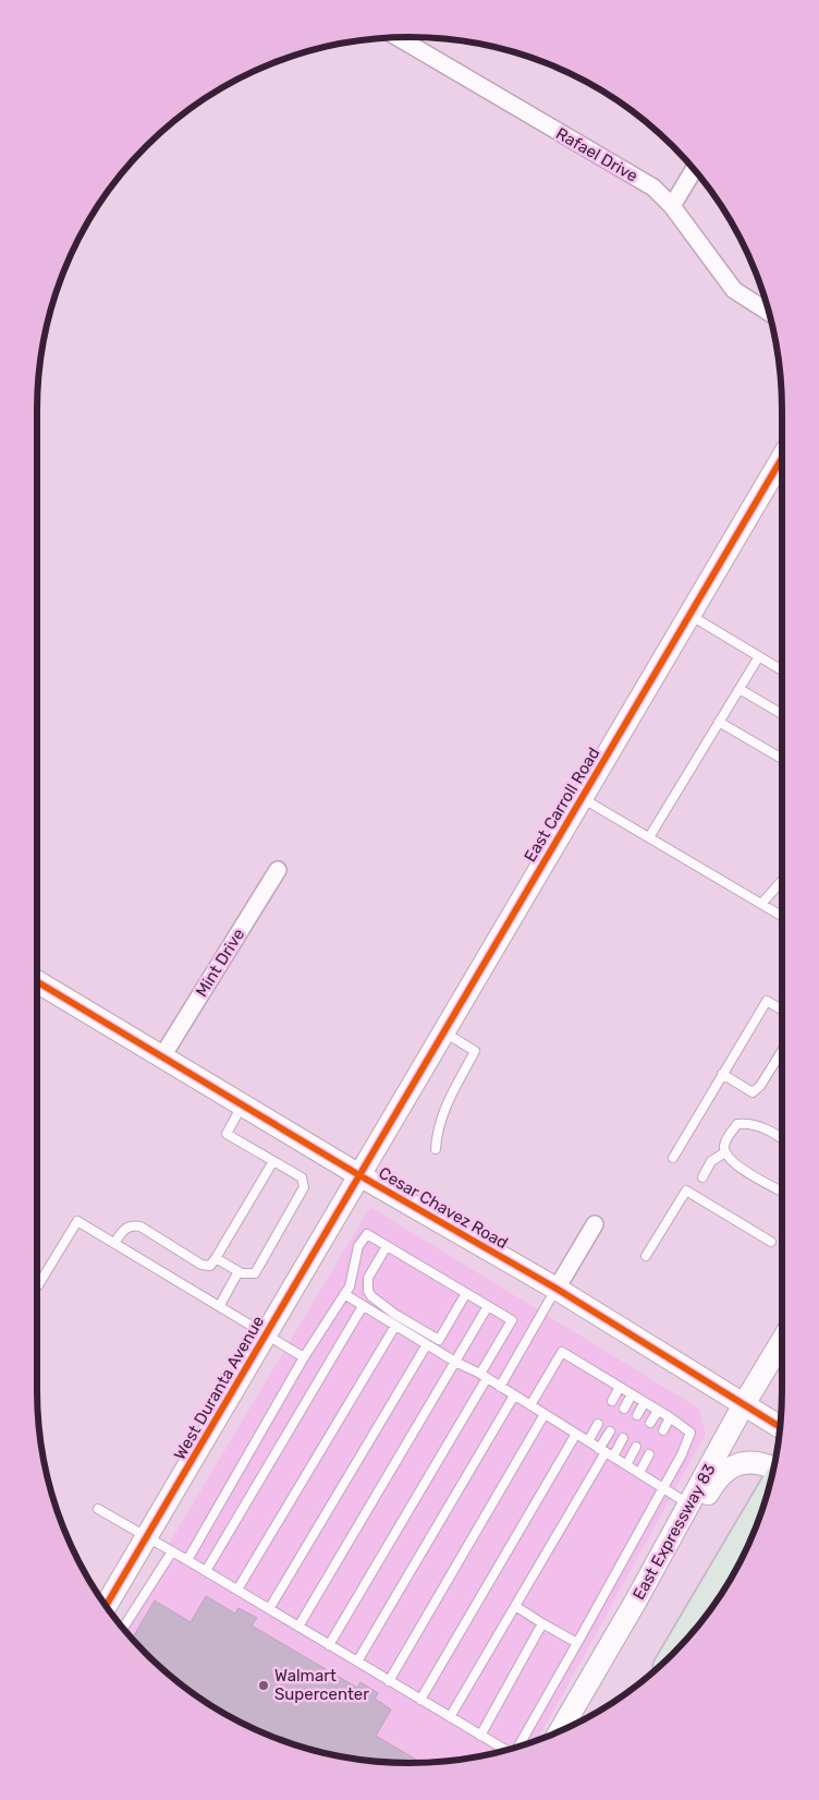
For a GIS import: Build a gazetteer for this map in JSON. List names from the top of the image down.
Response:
{
  "streets": {
    "street": [
      "Rafael Drive",
      "East Carroll Road",
      "Mint Drive",
      "Cesar Chavez Road",
      "West Duranta Avenue",
      "East Expressway 83"
    ]
  },
  "crossings": [
    ["East Carroll Road", "Cesar Chavez Road"],
    ["East Carroll Road", "West Duranta Avenue"],
    ["Mint Drive", "Cesar Chavez Road"],
    ["Cesar Chavez Road", "West Duranta Avenue"],
    ["Cesar Chavez Road", "East Expressway 83"]
  ],
  "places": ["Walmart Supercenter"]
}
